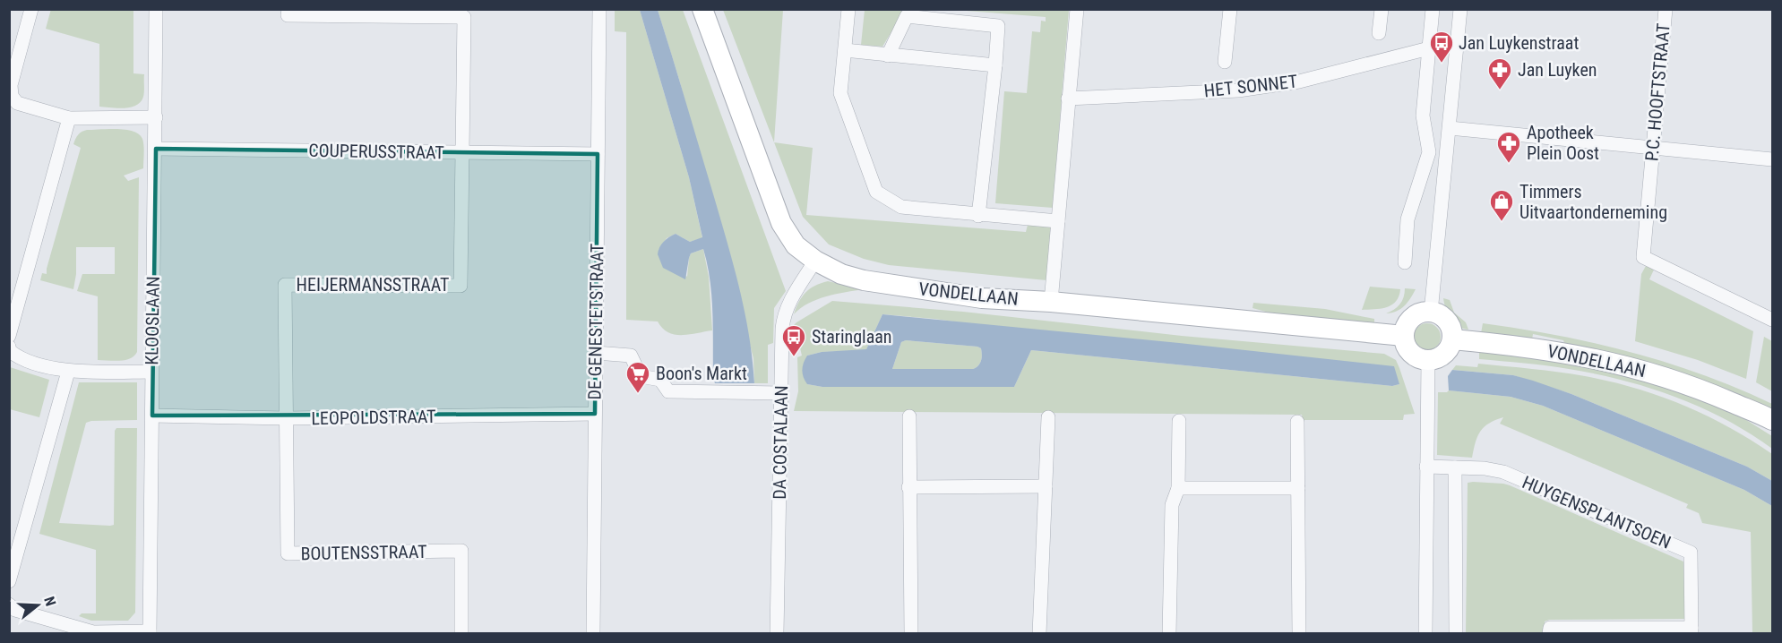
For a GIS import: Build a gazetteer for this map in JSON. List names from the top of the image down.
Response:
{
  "streets": {
    "street": [
      "HET SONNET",
      "P.C. HOOFTSTRAAT",
      "COUPERUSSTRAAT",
      "HEIJERMANSSTRAAT",
      "VONDELLAAN",
      "KLOOSLAAN",
      "DE GENESTETSTRAAT",
      "LEOPOLDSTRAAT",
      "DA COSTALAAN",
      "HUYGENSPLANTSOEN",
      "BOUTENSSTRAAT"
    ]
  },
  "crossings": [
    ["COUPERUSSTRAAT", "HEIJERMANSSTRAAT"],
    ["COUPERUSSTRAAT", "KLOOSLAAN"],
    ["COUPERUSSTRAAT", "DE GENESTETSTRAAT"],
    ["HEIJERMANSSTRAAT", "LEOPOLDSTRAAT"],
    ["HEIJERMANSSTRAAT", "BOUTENSSTRAAT"],
    ["VONDELLAAN", "DA COSTALAAN"],
    ["KLOOSLAAN", "LEOPOLDSTRAAT"],
    ["DE GENESTETSTRAAT", "LEOPOLDSTRAAT"],
    ["LEOPOLDSTRAAT", "BOUTENSSTRAAT"]
  ],
  "places": {
    "bus stop": ["Jan Luykenstraat", "Staringlaan"],
    "pharmacy": ["Jan Luyken", "Apotheek Plein Oost"],
    "shop": ["Timmers Uitvaartonderneming"],
    "supermarket": ["Boon's Markt"]
  },
  "north": "right"
}
